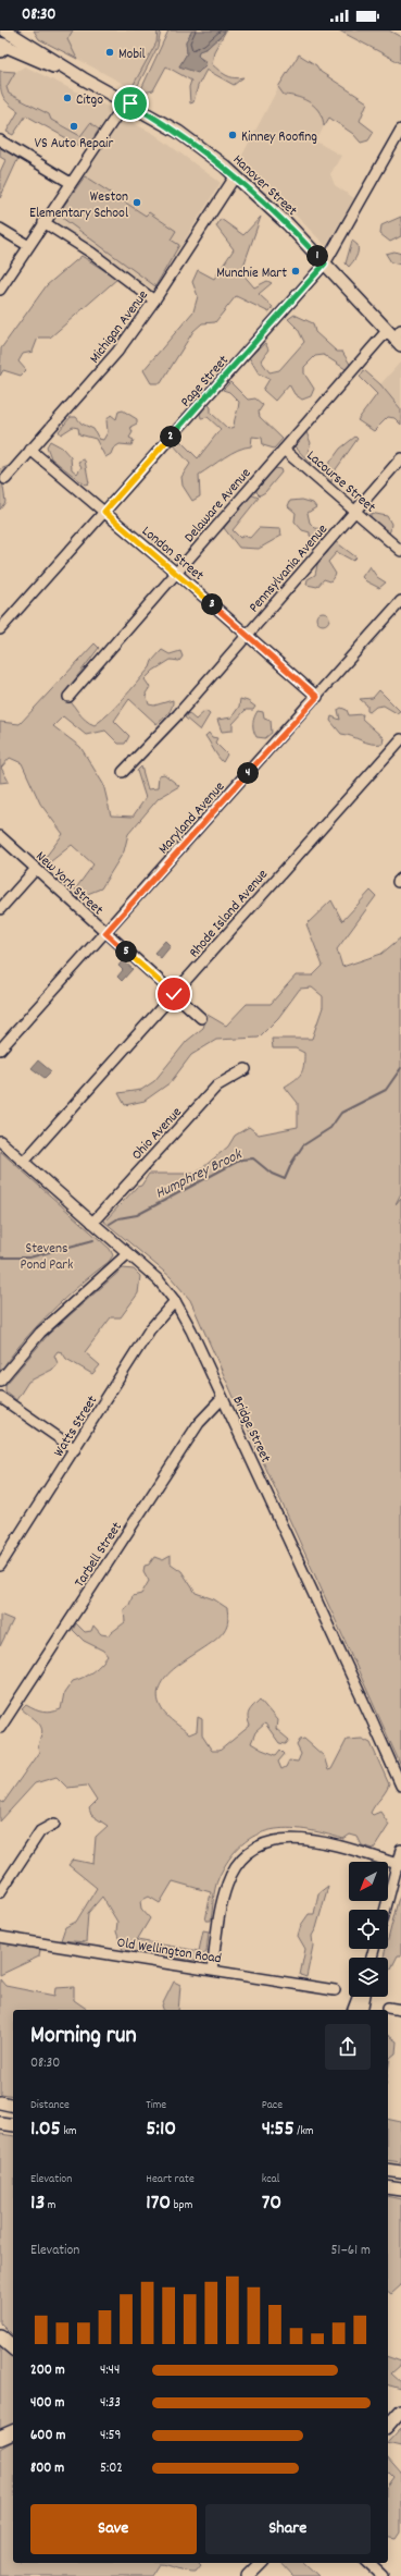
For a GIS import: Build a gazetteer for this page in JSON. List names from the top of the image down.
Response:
{
  "streets": {
    "main road": ["Hanover Street"],
    "street": [
      "Michigan Avenue",
      "Page Street",
      "Lacourse Street",
      "Delaware Avenue",
      "London Street",
      "Pennsylvania Avenue",
      "Maryland Avenue",
      "New York Street",
      "Rhode Island Avenue",
      "Ohio Avenue",
      "Watts Street",
      "Bridge Street",
      "Tarbell Street",
      "Old Wellington Road"
    ]
  },
  "crossings": [
    ["Hanover Street", "Michigan Avenue"],
    ["Hanover Street", "Page Street"],
    ["Hanover Street", "Delaware Avenue"],
    ["Michigan Avenue", "London Street"],
    ["Page Street", "London Street"],
    ["Lacourse Street", "Delaware Avenue"],
    ["Lacourse Street", "Pennsylvania Avenue"],
    ["Delaware Avenue", "London Street"],
    ["London Street", "Pennsylvania Avenue"],
    ["London Street", "Maryland Avenue"],
    ["Maryland Avenue", "New York Street"],
    ["New York Street", "Rhode Island Avenue"],
    ["Rhode Island Avenue", "Bridge Street"],
    ["Ohio Avenue", "Bridge Street"],
    ["Watts Street", "Bridge Street"],
    ["Bridge Street", "Tarbell Street"]
  ],
  "water": ["Humphrey Brook"],
  "parks": ["Stevens Pond Park"],
  "places": [
    "Mobil",
    "Citgo",
    "VS Auto Repair",
    "Kinney Roofing",
    "Weston Elementary School",
    "Munchie Mart"
  ],
  "north": "bottom left",
  "page": {
    "status": "08:30",
    "pins": [
      "1",
      "2",
      "3",
      "4",
      "5"
    ],
    "heading": ["Morning run", "08:30"],
    "stats": [
      ["Distance", "1.05 km"],
      ["Time", "5:10"],
      ["Pace", "4:55 /km"],
      ["Elevation", "13 m"],
      ["Heart rate", "170 bpm"],
      ["kcal", "70"]
    ],
    "chart": ["Elevation", "51–61 m"],
    "list": [
      {
        "name": "200 m",
        "note": "4:44"
      },
      {
        "name": "400 m",
        "note": "4:33"
      },
      {
        "name": "600 m",
        "note": "4:59"
      },
      {
        "name": "800 m",
        "note": "5:02"
      }
    ],
    "buttons": ["Save", "Share"]
  }
}
